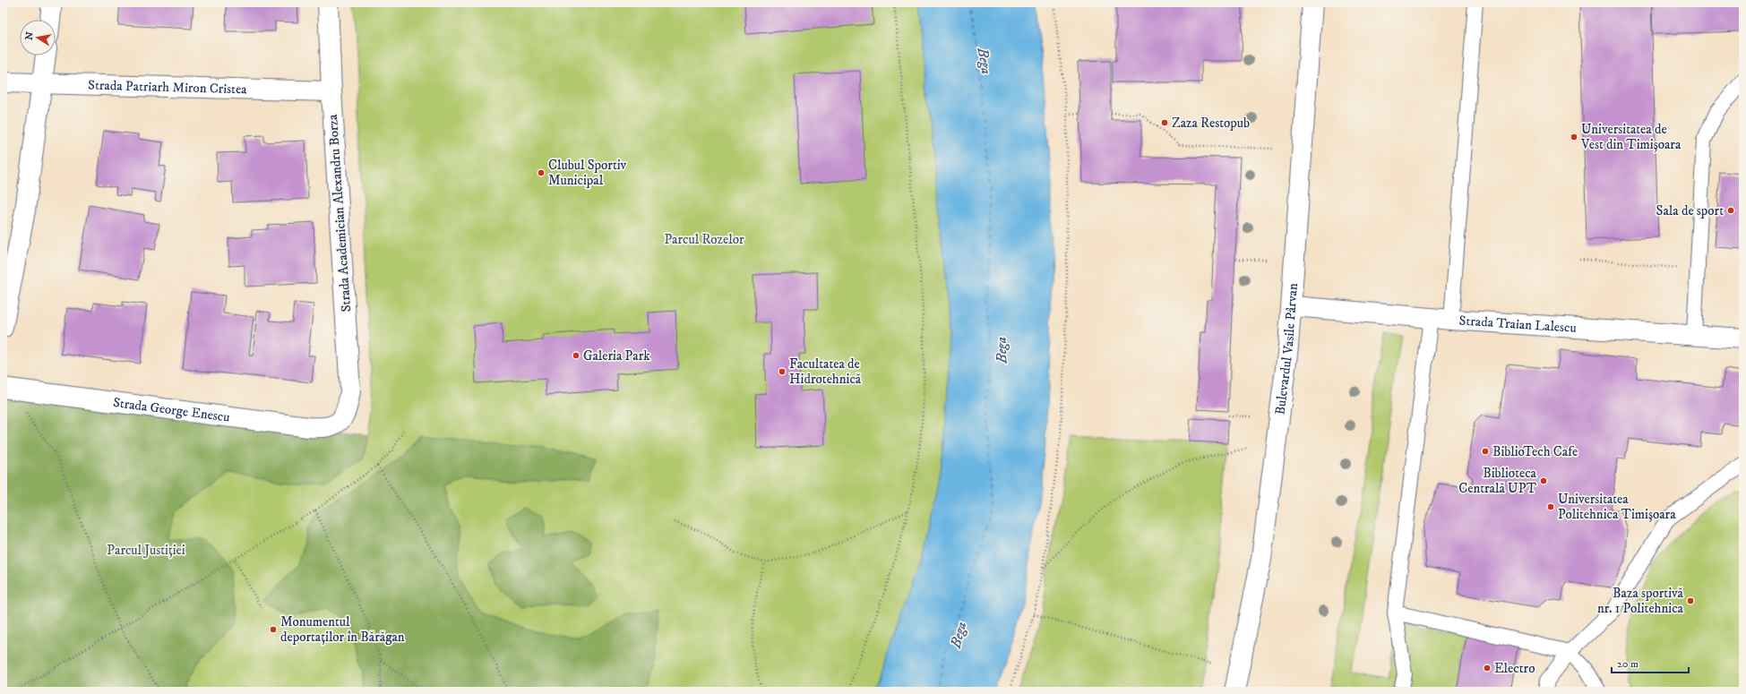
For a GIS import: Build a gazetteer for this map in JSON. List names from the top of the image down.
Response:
{
  "streets": {
    "street": [
      "Strada Patriarh Miron Cristea",
      "Strada Academician Alexandru Borza",
      "Strada Traian Lalescu",
      "Bulevardul Vasile Pârvan",
      "Strada George Enescu"
    ]
  },
  "crossings": [
    ["Strada Patriarh Miron Cristea", "Strada Academician Alexandru Borza"],
    ["Strada Academician Alexandru Borza", "Strada George Enescu"],
    ["Strada Traian Lalescu", "Bulevardul Vasile Pârvan"]
  ],
  "water": ["Bega"],
  "parks": ["Parcul Rozelor", "Parcul Justiției"],
  "places": [
    "Zaza Restopub",
    "Universitatea de Vest din Timișoara",
    "Clubul Sportiv Municipal",
    "Sala de sport",
    "Galeria Park",
    "Facultatea de Hidrotehnică",
    "BiblioTech Cafe",
    "Biblioteca Centrală UPT",
    "Universitatea Politehnica Timișoara",
    "Baza sportivă nr. 1 Politehnica",
    "Monumentul deportaților în Bărăgan",
    "Electro"
  ],
  "scale_bar": "20 m",
  "north": "left"
}
